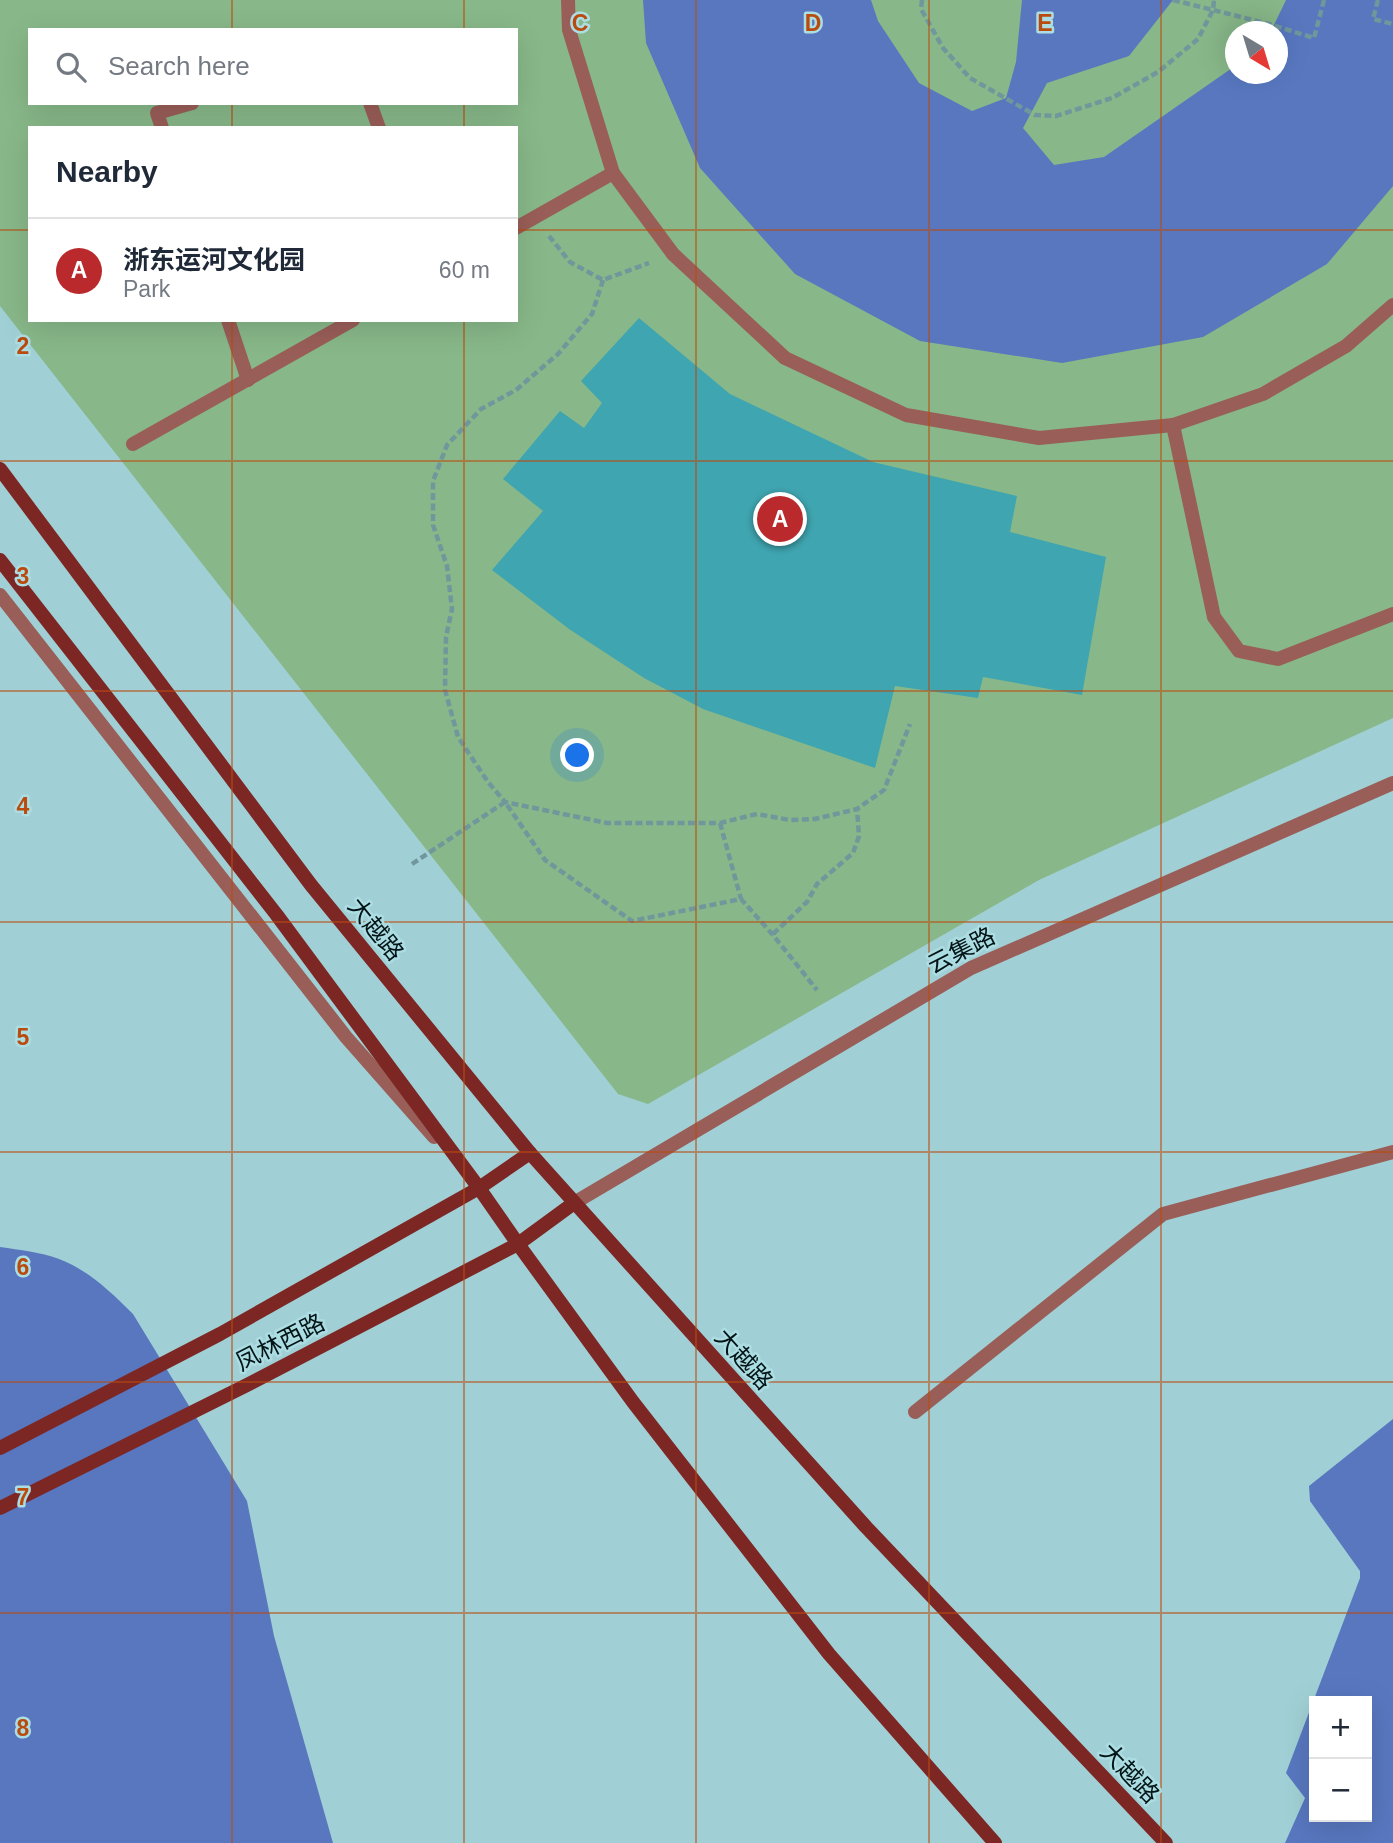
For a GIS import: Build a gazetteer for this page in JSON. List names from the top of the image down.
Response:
{
  "streets": {
    "main road": ["大越路", "凤林西路"],
    "street": ["云集路"]
  },
  "crossings": [
    ["大越路", "云集路"],
    ["大越路", "凤林西路"],
    ["云集路", "凤林西路"]
  ],
  "north": "bottom right",
  "page": {
    "search": "Search here",
    "heading": "Nearby",
    "list": [
      {
        "mark": "A",
        "name": "浙东运河文化园",
        "note": "Park",
        "value": "60 m"
      }
    ],
    "pins": "A",
    "map_buttons": ["+", "−"]
  },
  "grid": {
    "columns": ["C", "D", "E"],
    "rows": [
      "2",
      "3",
      "4",
      "5",
      "6",
      "7",
      "8"
    ]
  }
}
